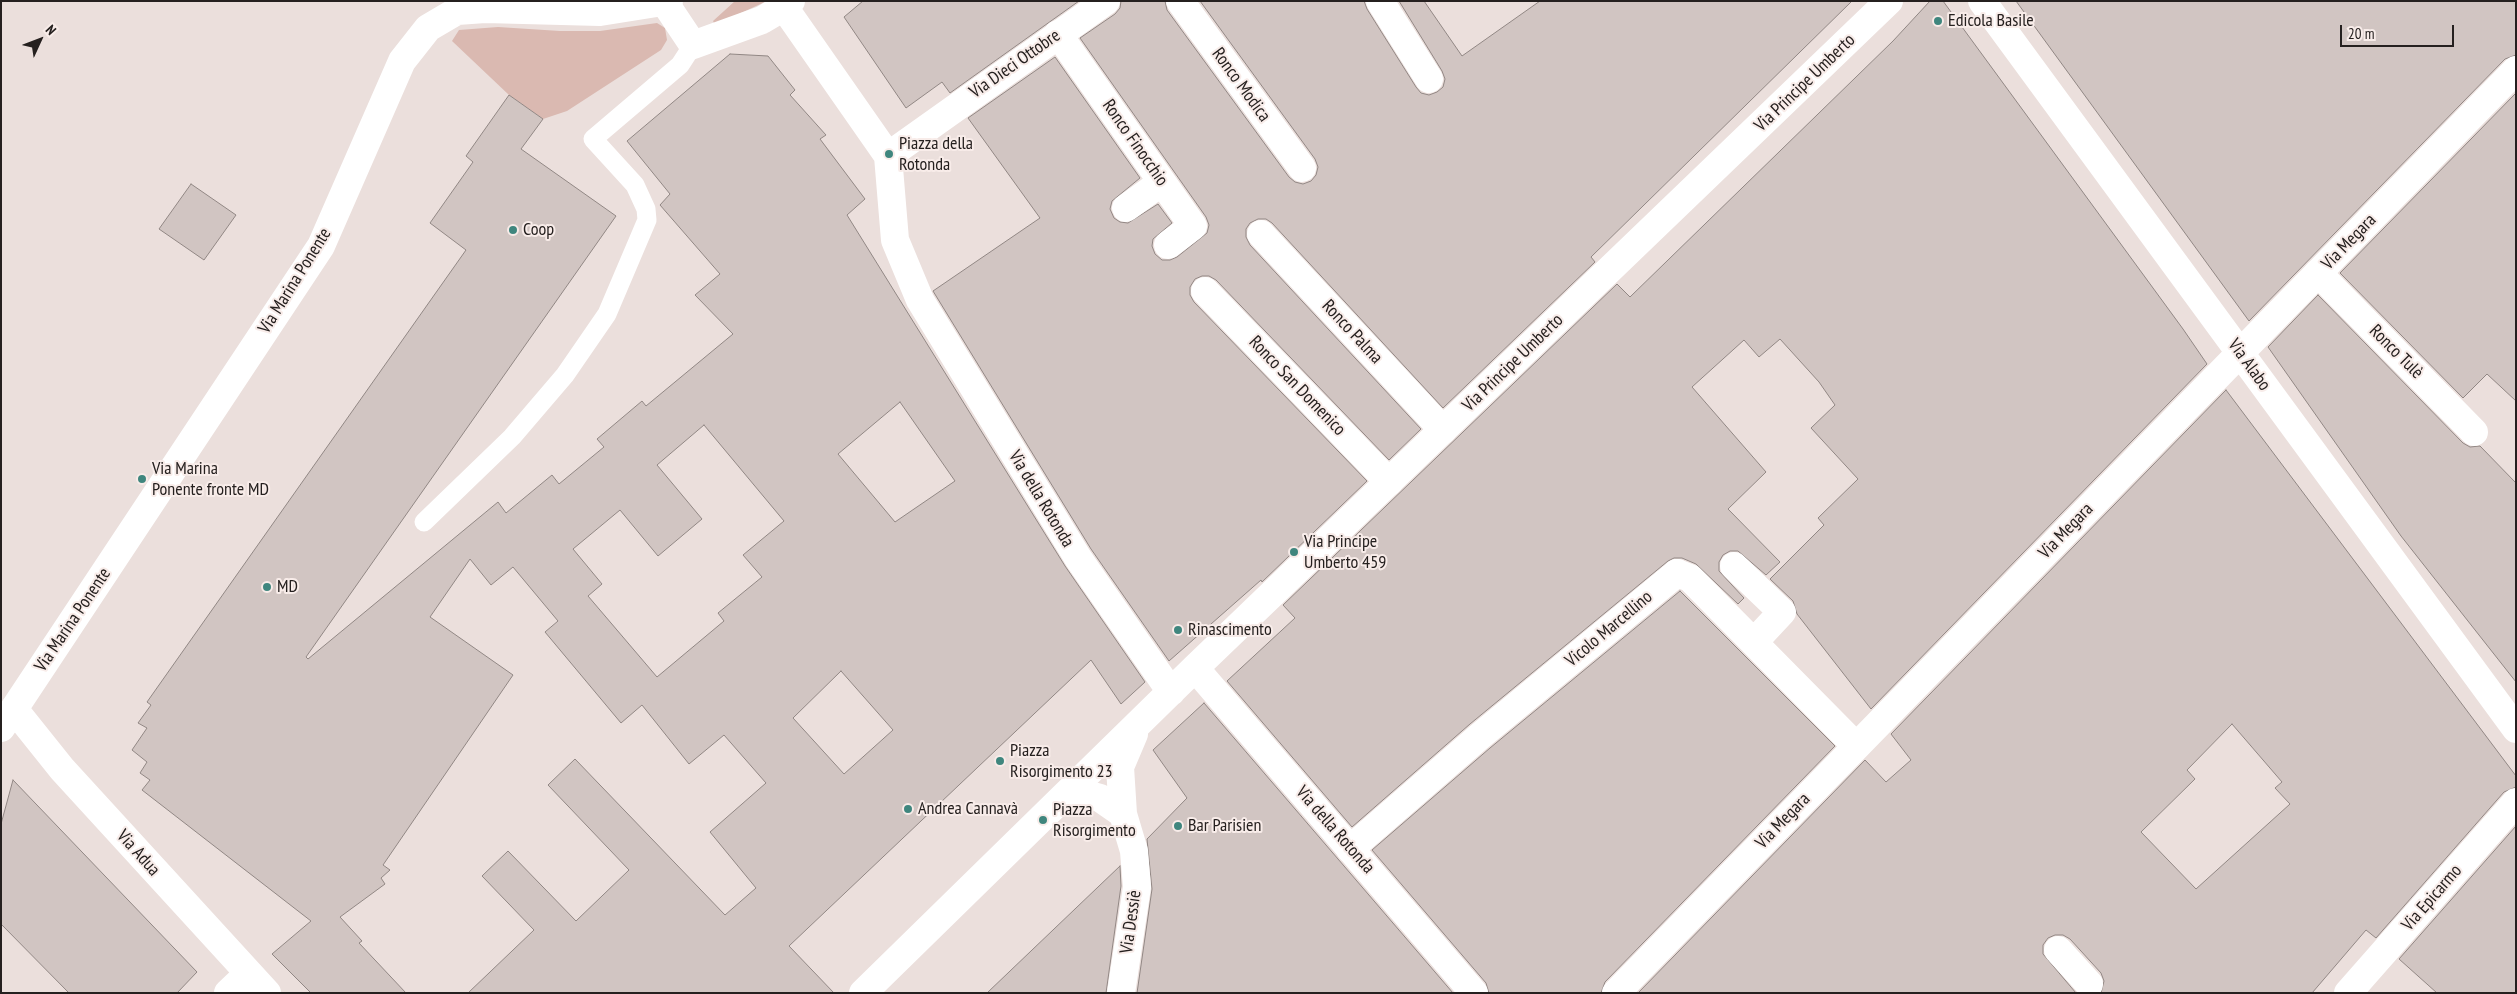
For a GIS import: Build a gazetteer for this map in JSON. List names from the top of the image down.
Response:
{
  "streets": {
    "street": [
      "Via Dieci Ottobre",
      "Via Principe Umberto",
      "Ronco Modica",
      "Ronco Finocchio",
      "Via Megara",
      "Via Marina Ponente",
      "Ronco Palma",
      "Ronco Tulè",
      "Via Alabo",
      "Ronco San Domenico",
      "Via della Rotonda",
      "Vicolo Marcellino",
      "Via Adua",
      "Via Epicarmo",
      "Via Dessiè"
    ]
  },
  "crossings": [
    ["Via Dieci Ottobre", "Ronco Finocchio"],
    ["Via Dieci Ottobre", "Via della Rotonda"],
    ["Via Principe Umberto", "Ronco Palma"],
    ["Via Principe Umberto", "Ronco San Domenico"],
    ["Via Principe Umberto", "Via della Rotonda"],
    ["Via Principe Umberto", "Via Dessiè"],
    ["Via Megara", "Ronco Tulè"],
    ["Via Megara", "Via Alabo"],
    ["Via Megara", "Vicolo Marcellino"],
    ["Via Marina Ponente", "Via Adua"],
    ["Via della Rotonda", "Vicolo Marcellino"]
  ],
  "places": [
    "Edicola Basile",
    "Piazza della Rotonda",
    "Coop",
    "Via Marina Ponente fronte MD",
    "Via Principe Umberto 459",
    "MD",
    "Rinascimento",
    "Piazza Risorgimento 23",
    "Andrea Cannavà",
    "Piazza Risorgimento",
    "Bar Parisien"
  ],
  "scale_bar": "20 m",
  "north": "top right"
}
